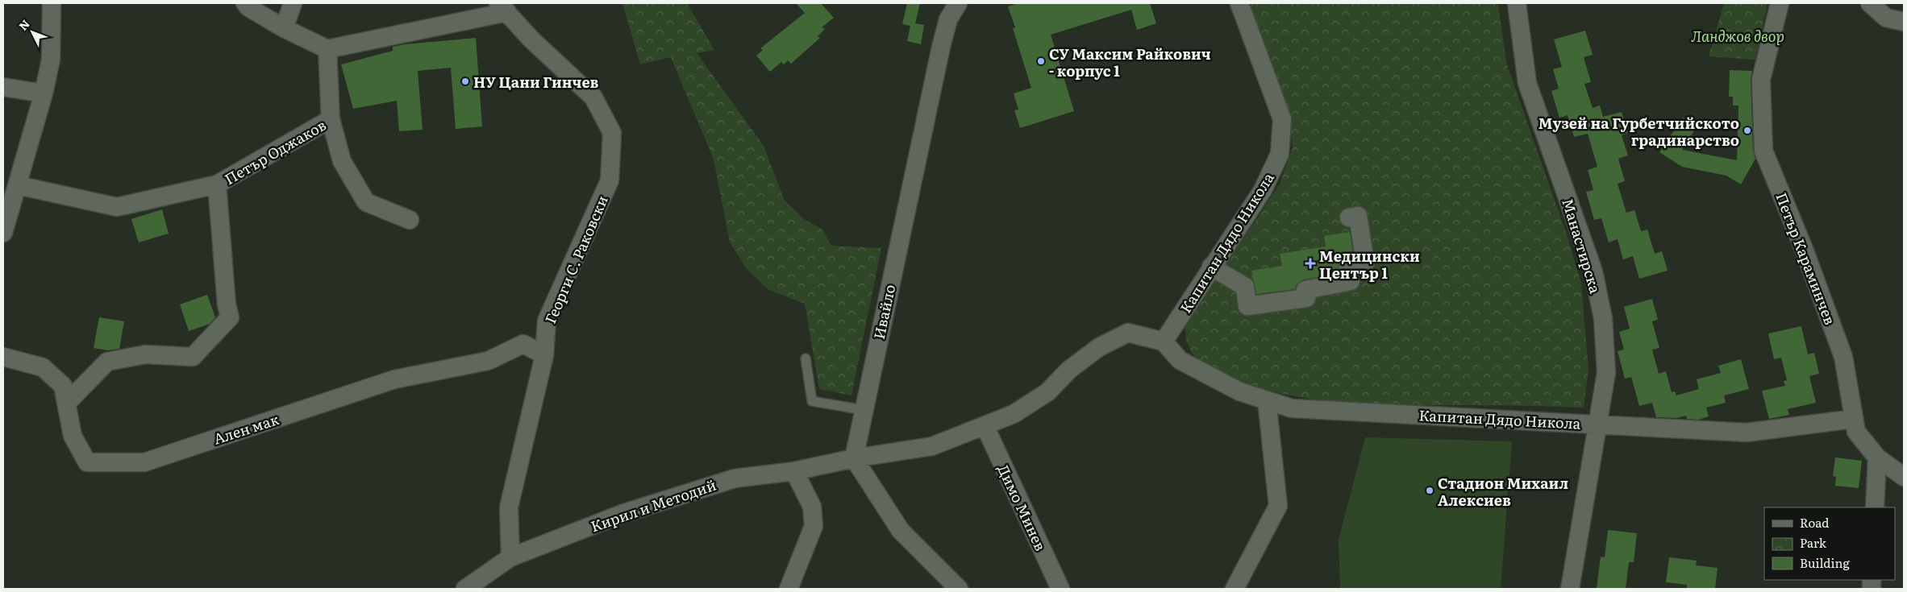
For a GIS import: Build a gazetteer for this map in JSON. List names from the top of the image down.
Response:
{
  "streets": {
    "street": [
      "Петър Оджаков",
      "Капитан Дядо Никола",
      "Манастирска",
      "Петър Караминчев",
      "Георги С. Раковски",
      "Ивайло",
      "Ален мак",
      "Кирил и Методий",
      "Димо Минев"
    ]
  },
  "crossings": [
    ["Капитан Дядо Никола", "Манастирска"],
    ["Капитан Дядо Никола", "Петър Караминчев"],
    ["Георги С. Раковски", "Ален мак"],
    ["Георги С. Раковски", "Кирил и Методий"],
    ["Ивайло", "Кирил и Методий"]
  ],
  "parks": ["Ланджов двор"],
  "places": {
    "other": [
      "СУ Максим Райкович - корпус 1",
      "НУ Цани Гинчев",
      "Музей на Гурбетчийското градинарство",
      "Стадион Михаил Алексиев"
    ],
    "health": ["Медицински Център 1"]
  },
  "legend": ["Road", "Park", "Building"],
  "north": "top left"
}
